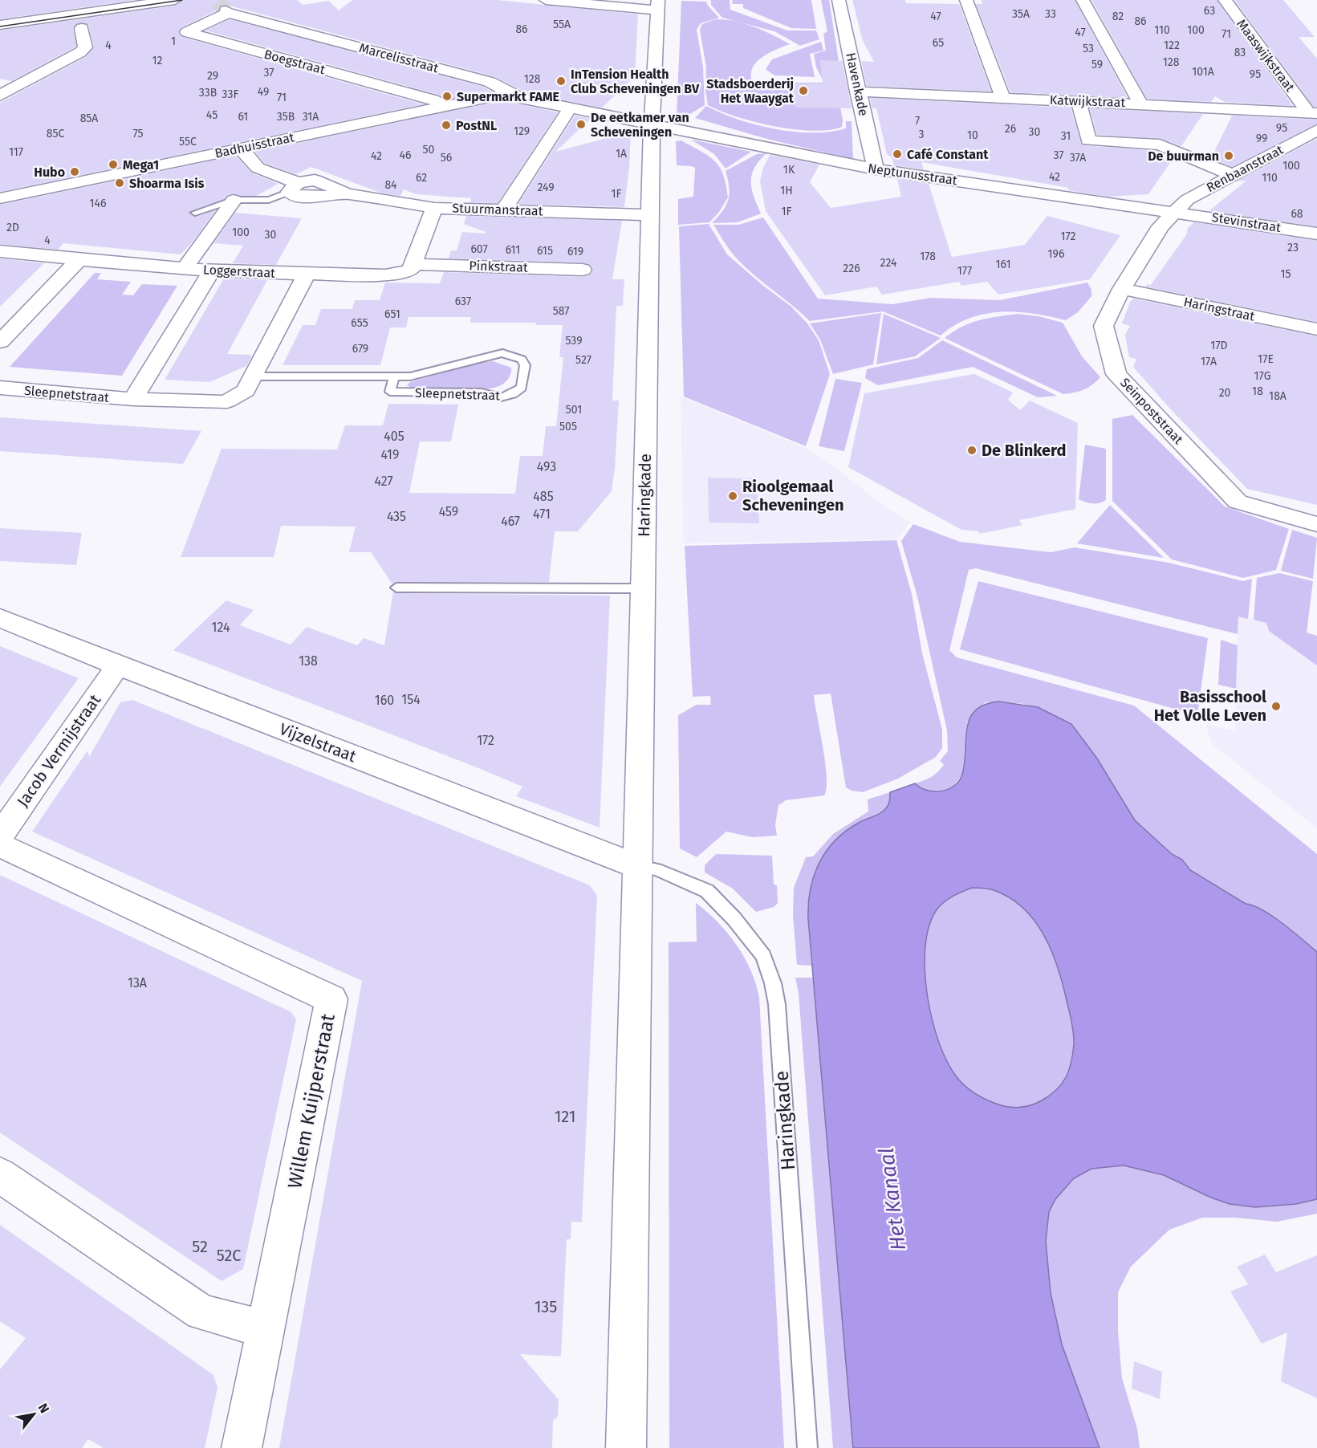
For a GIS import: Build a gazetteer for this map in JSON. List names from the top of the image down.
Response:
{
  "streets": {
    "street": [
      "Maaswijkstraat",
      "Marcelisstraat",
      "Boegstraat",
      "Havenkade",
      "Katwijkstraat",
      "Badhuisstraat",
      "Renbaanstraat",
      "Neptunusstraat",
      "Stuurmanstraat",
      "Stevinstraat",
      "Pinkstraat",
      "Loggerstraat",
      "Haringstraat",
      "Sleepnetstraat",
      "Seinpoststraat",
      "Haringkade",
      "Vijzelstraat",
      "Jacob Vermijstraat",
      "Willem Kuijperstraat"
    ]
  },
  "crossings": [
    ["Maaswijkstraat", "Katwijkstraat"],
    ["Marcelisstraat", "Boegstraat"],
    ["Marcelisstraat", "Badhuisstraat"],
    ["Marcelisstraat", "Neptunusstraat"],
    ["Marcelisstraat", "Haringkade"],
    ["Boegstraat", "Badhuisstraat"],
    ["Havenkade", "Katwijkstraat"],
    ["Havenkade", "Neptunusstraat"],
    ["Badhuisstraat", "Stuurmanstraat"],
    ["Renbaanstraat", "Neptunusstraat"],
    ["Renbaanstraat", "Stevinstraat"],
    ["Renbaanstraat", "Seinpoststraat"],
    ["Neptunusstraat", "Stevinstraat"],
    ["Neptunusstraat", "Seinpoststraat"],
    ["Neptunusstraat", "Haringkade"],
    ["Stuurmanstraat", "Haringkade"],
    ["Stevinstraat", "Seinpoststraat"],
    ["Pinkstraat", "Loggerstraat"],
    ["Loggerstraat", "Sleepnetstraat"],
    ["Haringstraat", "Seinpoststraat"],
    ["Haringkade", "Vijzelstraat"],
    ["Vijzelstraat", "Jacob Vermijstraat"]
  ],
  "water": ["Het Kanaal"],
  "places": [
    "InTension Health Club Scheveningen BV",
    "Stadsboerderij Het Waaygat",
    "Supermarkt FAME",
    "De eetkamer van Scheveningen",
    "PostNL",
    "Café Constant",
    "De buurman",
    "Mega1",
    "Hubo",
    "Shoarma Isis",
    "De Blinkerd",
    "Rioolgemaal Scheveningen",
    "Basisschool Het Volle Leven"
  ],
  "house_numbers": [
    "63",
    "35A",
    "33",
    "47",
    "82",
    "86",
    "55A",
    "86",
    "110",
    "100",
    "47",
    "71",
    "1",
    "65",
    "4",
    "122",
    "53",
    "83",
    "12",
    "128",
    "59",
    "101A",
    "37",
    "95",
    "29",
    "128",
    "49",
    "33B",
    "33F",
    "71",
    "45",
    "61",
    "35B",
    "31A",
    "85A",
    "7",
    "95",
    "26",
    "129",
    "30",
    "85C",
    "75",
    "3",
    "10",
    "31",
    "99",
    "55C",
    "50",
    "117",
    "1A",
    "46",
    "37",
    "42",
    "56",
    "37A",
    "100",
    "1K",
    "42",
    "62",
    "110",
    "84",
    "249",
    "1H",
    "1F",
    "146",
    "1F",
    "68",
    "2D",
    "100",
    "30",
    "172",
    "4",
    "23",
    "607",
    "611",
    "615",
    "619",
    "196",
    "178",
    "224",
    "161",
    "226",
    "177",
    "15",
    "637",
    "587",
    "651",
    "655",
    "539",
    "17D",
    "679",
    "17E",
    "527",
    "17A",
    "17G",
    "18",
    "20",
    "18A",
    "501",
    "505",
    "405",
    "419",
    "493",
    "427",
    "485",
    "459",
    "471",
    "435",
    "467",
    "124",
    "138",
    "154",
    "160",
    "172",
    "13A",
    "121",
    "52",
    "52C",
    "135"
  ],
  "north": "top right"
}
